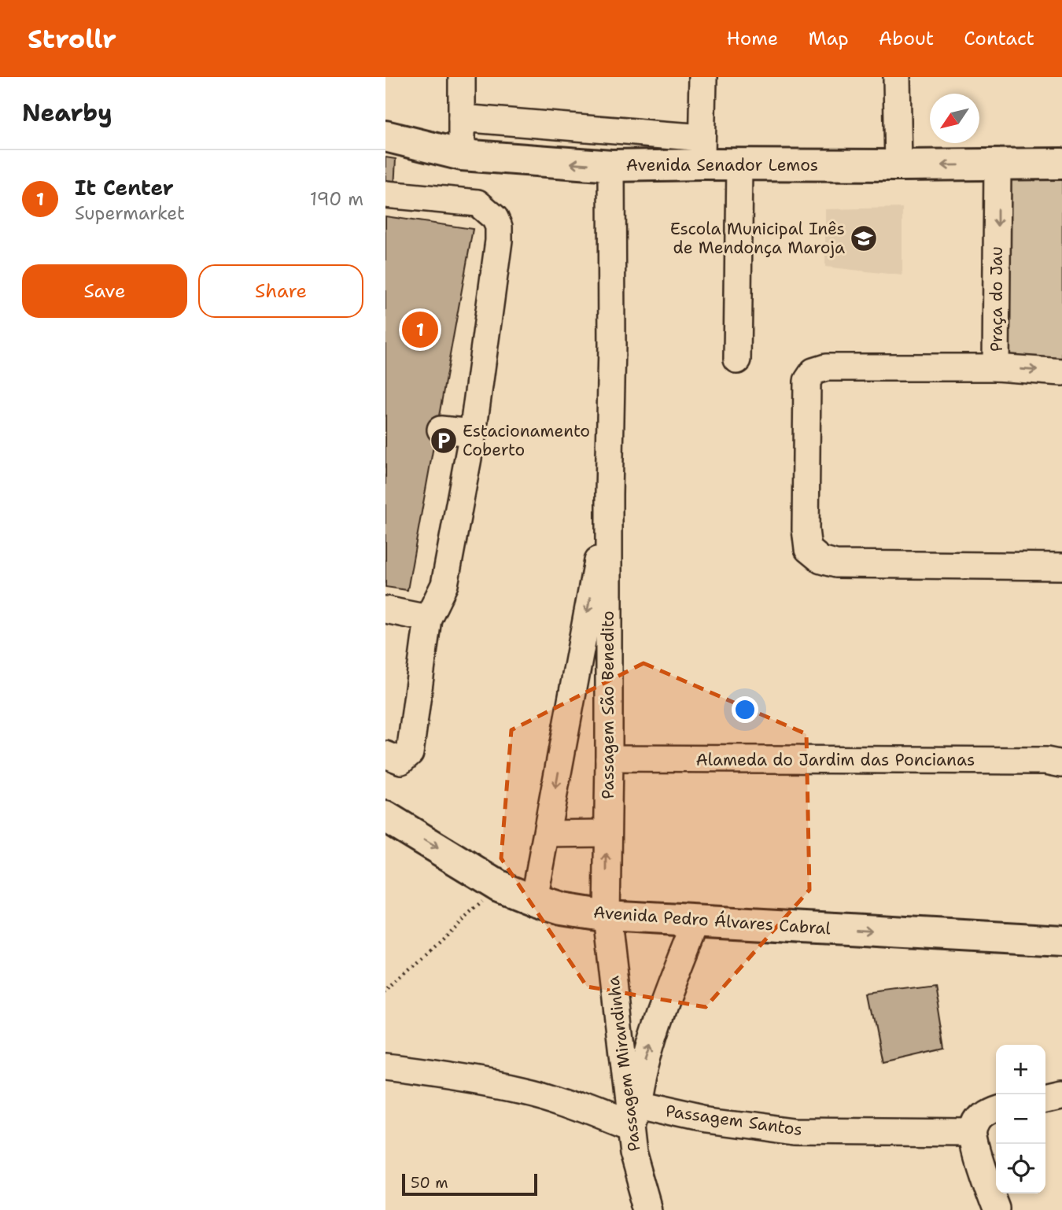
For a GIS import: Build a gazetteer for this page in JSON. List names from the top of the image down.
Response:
{
  "streets": {
    "main road": ["Avenida Senador Lemos", "Avenida Pedro Álvares Cabral"],
    "street": [
      "Praça do Jau",
      "Passagem São Benedito",
      "Alameda do Jardim das Poncianas",
      "Passagem Mirandinha",
      "Passagem Santos"
    ]
  },
  "crossings": [
    ["Avenida Senador Lemos", "Praça do Jau"],
    ["Avenida Senador Lemos", "Passagem São Benedito"],
    ["Passagem São Benedito", "Alameda do Jardim das Poncianas"],
    ["Passagem São Benedito", "Avenida Pedro Álvares Cabral"],
    ["Passagem São Benedito", "Passagem Mirandinha"],
    ["Avenida Pedro Álvares Cabral", "Passagem Mirandinha"],
    ["Passagem Mirandinha", "Passagem Santos"]
  ],
  "one_way": ["Avenida Senador Lemos", "Praça do Jau", "Avenida Pedro Álvares Cabral"],
  "places": {
    "school or university": ["Escola Municipal Inês de Mendonça Maroja"],
    "parking": ["Estacionamento Coberto"]
  },
  "scale_bar": "50 m",
  "north": "bottom left",
  "page": {
    "header": "Strollr",
    "nav": [
      "Home",
      "Map",
      "About",
      "Contact"
    ],
    "heading": "Nearby",
    "list": [
      {
        "mark": "1",
        "name": "It Center",
        "note": "Supermarket",
        "value": "190 m"
      }
    ],
    "buttons": ["Save", "Share"],
    "pins": "1",
    "map_buttons": ["+", "−"],
    "scale": "50 m"
  }
}
